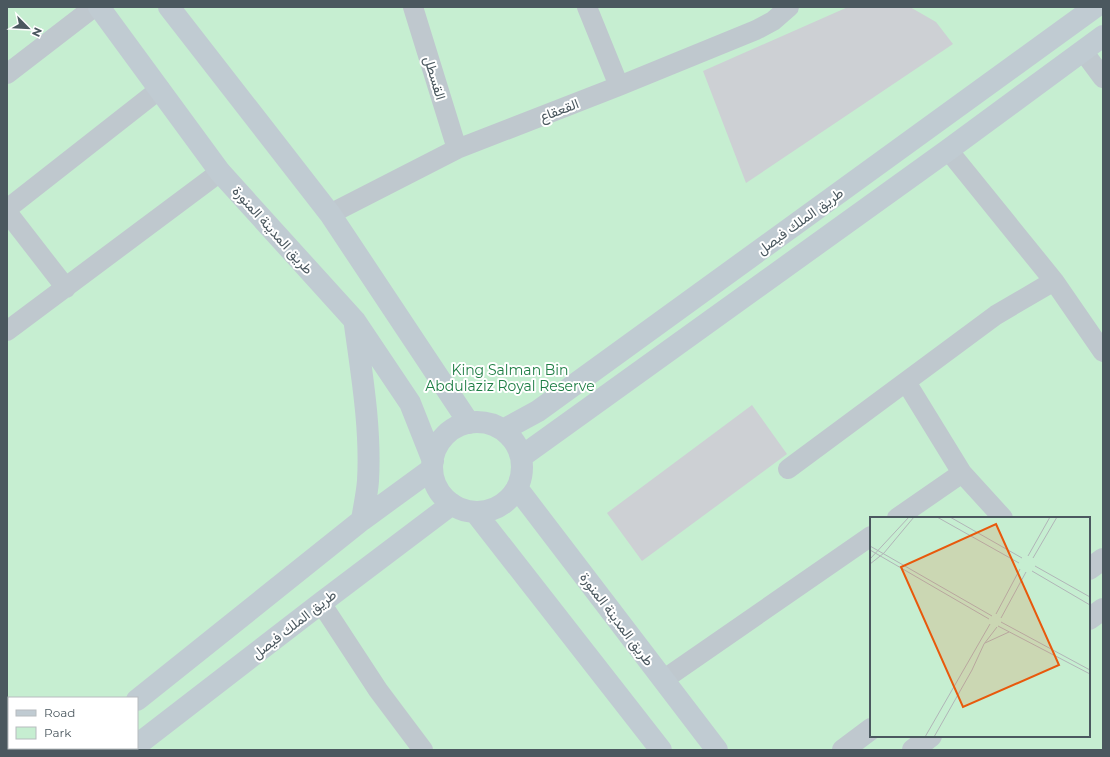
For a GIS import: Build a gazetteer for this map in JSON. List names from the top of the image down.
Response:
{
  "streets": {
    "main road": ["طريق الملك فيصل", "طريق المدينة المنورة"],
    "street": ["القسطل", "القعقاع"]
  },
  "crossings": [
    ["القسطل", "القعقاع"],
    ["طريق الملك فيصل", "طريق المدينة المنورة"]
  ],
  "parks": ["King Salman Bin Abdulaziz Royal Reserve"],
  "legend": ["Road", "Park"],
  "north": "bottom right"
}
